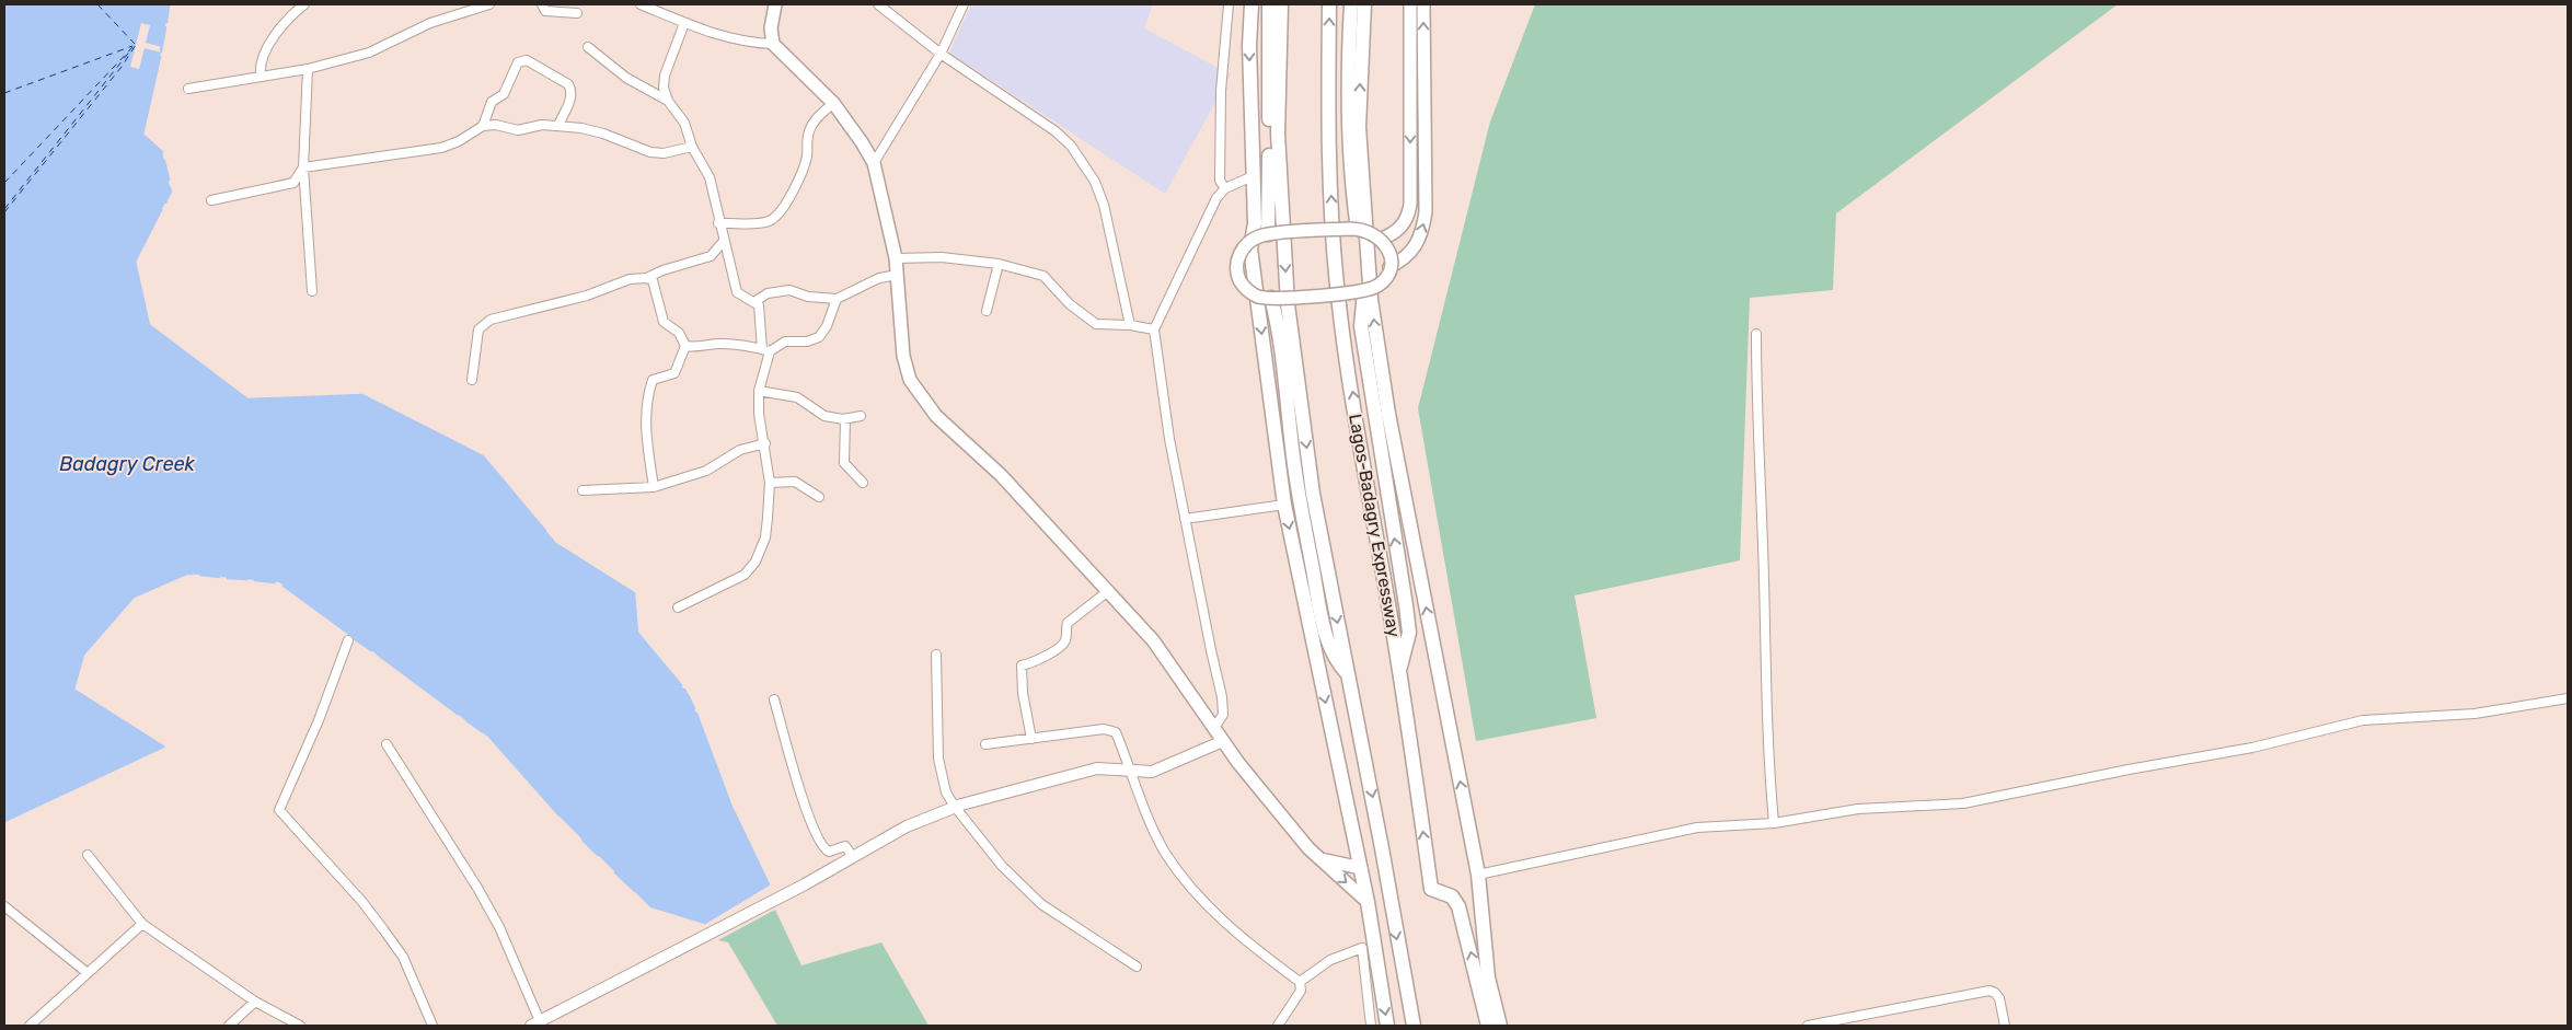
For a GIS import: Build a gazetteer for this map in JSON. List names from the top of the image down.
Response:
{
  "streets": {
    "main road": ["Lagos-Badagry Expressway"]
  },
  "water": ["Badagry Creek"]
}
